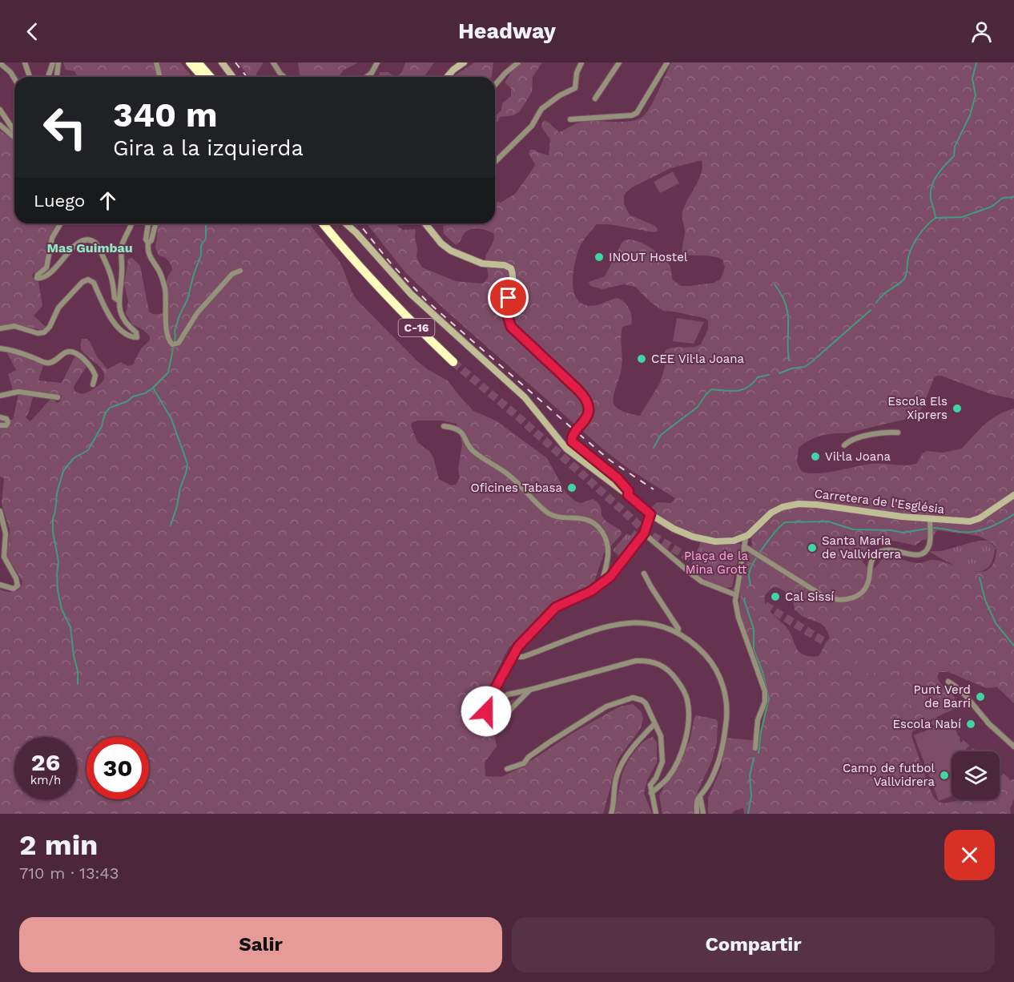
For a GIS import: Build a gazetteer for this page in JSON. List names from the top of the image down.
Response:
{
  "streets": {
    "highway": ["C-16"],
    "main road": ["Carretera de l'Església"]
  },
  "districts": ["Mas Guimbau"],
  "parks": ["Plaça de la Mina Grott"],
  "places": [
    "INOUT Hostel",
    "CEE Vil·la Joana",
    "Escola Els Xiprers",
    "Vil·la Joana",
    "Oficines Tabasa",
    "Santa Maria de Vallvidrera",
    "Cal Sissí",
    "Punt Verd de Barri",
    "Escola Nabí",
    "Camp de futbol Vallvidrera"
  ],
  "page": {
    "header": "Headway",
    "turn": ["340 m", "Gira a la izquierda"],
    "then": "Luego",
    "speed": "26 km/h",
    "limit": "30",
    "heading": ["2 min", "710 m · 13:43"],
    "buttons": ["Salir", "Compartir"]
  }
}
